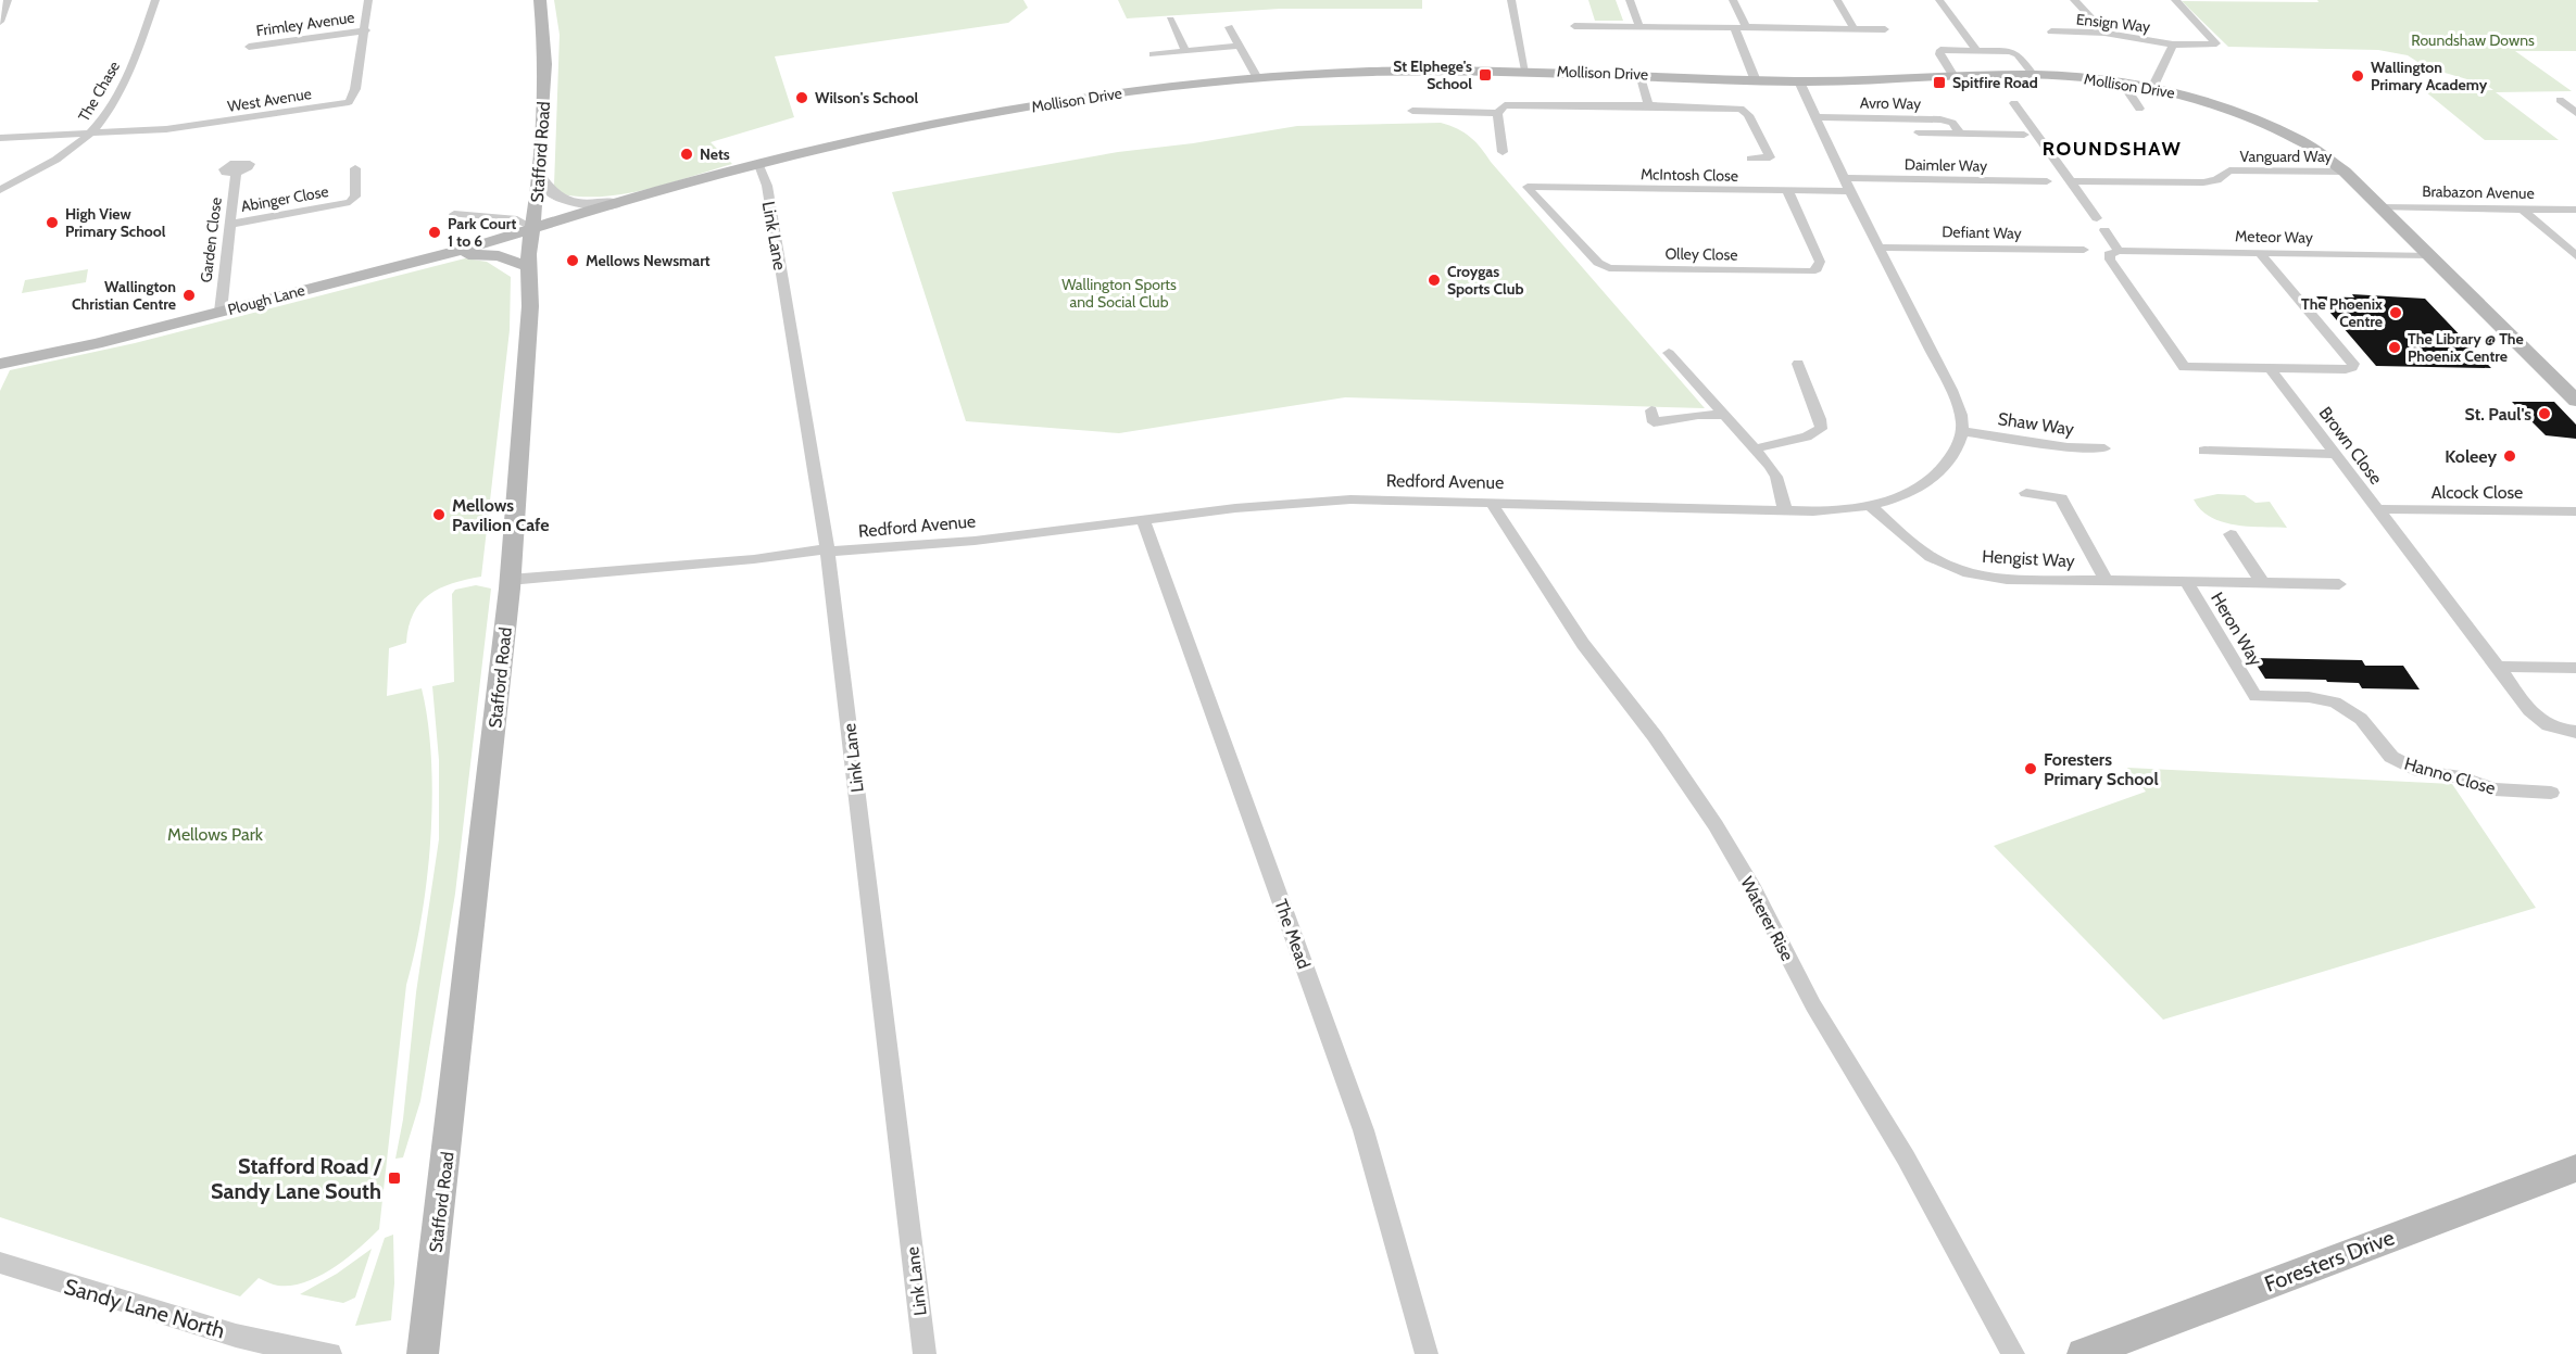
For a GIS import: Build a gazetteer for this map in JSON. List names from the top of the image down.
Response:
{
  "streets": {
    "main road": [
      "Mollison Drive",
      "Stafford Road",
      "Plough Lane",
      "Foresters Drive"
    ],
    "street": [
      "Ensign Way",
      "Frimley Avenue",
      "The Chase",
      "West Avenue",
      "Avro Way",
      "Vanguard Way",
      "Daimler Way",
      "McIntosh Close",
      "Brabazon Avenue",
      "Abinger Close",
      "Defiant Way",
      "Link Lane",
      "Meteor Way",
      "Garden Close",
      "Olley Close",
      "Shaw Way",
      "Brown Close",
      "Redford Avenue",
      "Alcock Close",
      "Hengist Way",
      "Heron Way",
      "Hanno Close",
      "Waterer Rise",
      "The Mead",
      "Sandy Lane North"
    ]
  },
  "crossings": [
    ["Frimley Avenue", "West Avenue"],
    ["Mollison Drive", "Stafford Road"],
    ["Mollison Drive", "Vanguard Way"],
    ["Mollison Drive", "Brabazon Avenue"],
    ["Mollison Drive", "Link Lane"],
    ["Mollison Drive", "Meteor Way"],
    ["Mollison Drive", "Plough Lane"],
    ["The Chase", "West Avenue"],
    ["Stafford Road", "Plough Lane"],
    ["Stafford Road", "Redford Avenue"],
    ["McIntosh Close", "Olley Close"],
    ["Abinger Close", "Garden Close"],
    ["Link Lane", "Redford Avenue"],
    ["Garden Close", "Plough Lane"],
    ["Shaw Way", "Redford Avenue"],
    ["Brown Close", "Alcock Close"],
    ["Redford Avenue", "Hengist Way"],
    ["Redford Avenue", "Waterer Rise"],
    ["Redford Avenue", "The Mead"],
    ["Hengist Way", "Heron Way"],
    ["Heron Way", "Hanno Close"]
  ],
  "districts": ["ROUNDSHAW"],
  "parks": ["Roundshaw Downs", "Wallington Sports and Social Club", "Mellows Park"],
  "places": {
    "transit": ["St Elphege's School", "Spitfire Road", "Stafford Road / Sandy Lane South"],
    "other": [
      "Wallington Primary Academy",
      "Wilson's School",
      "Nets",
      "High View Primary School",
      "Park Court 1 to 6",
      "Mellows Newsmart",
      "Croygas Sports Club",
      "Wallington Christian Centre",
      "The Phoenix Centre",
      "The Library @ The Phoenix Centre",
      "St. Paul's",
      "Koleey",
      "Mellows Pavilion Cafe",
      "Foresters Primary School"
    ]
  }
}
